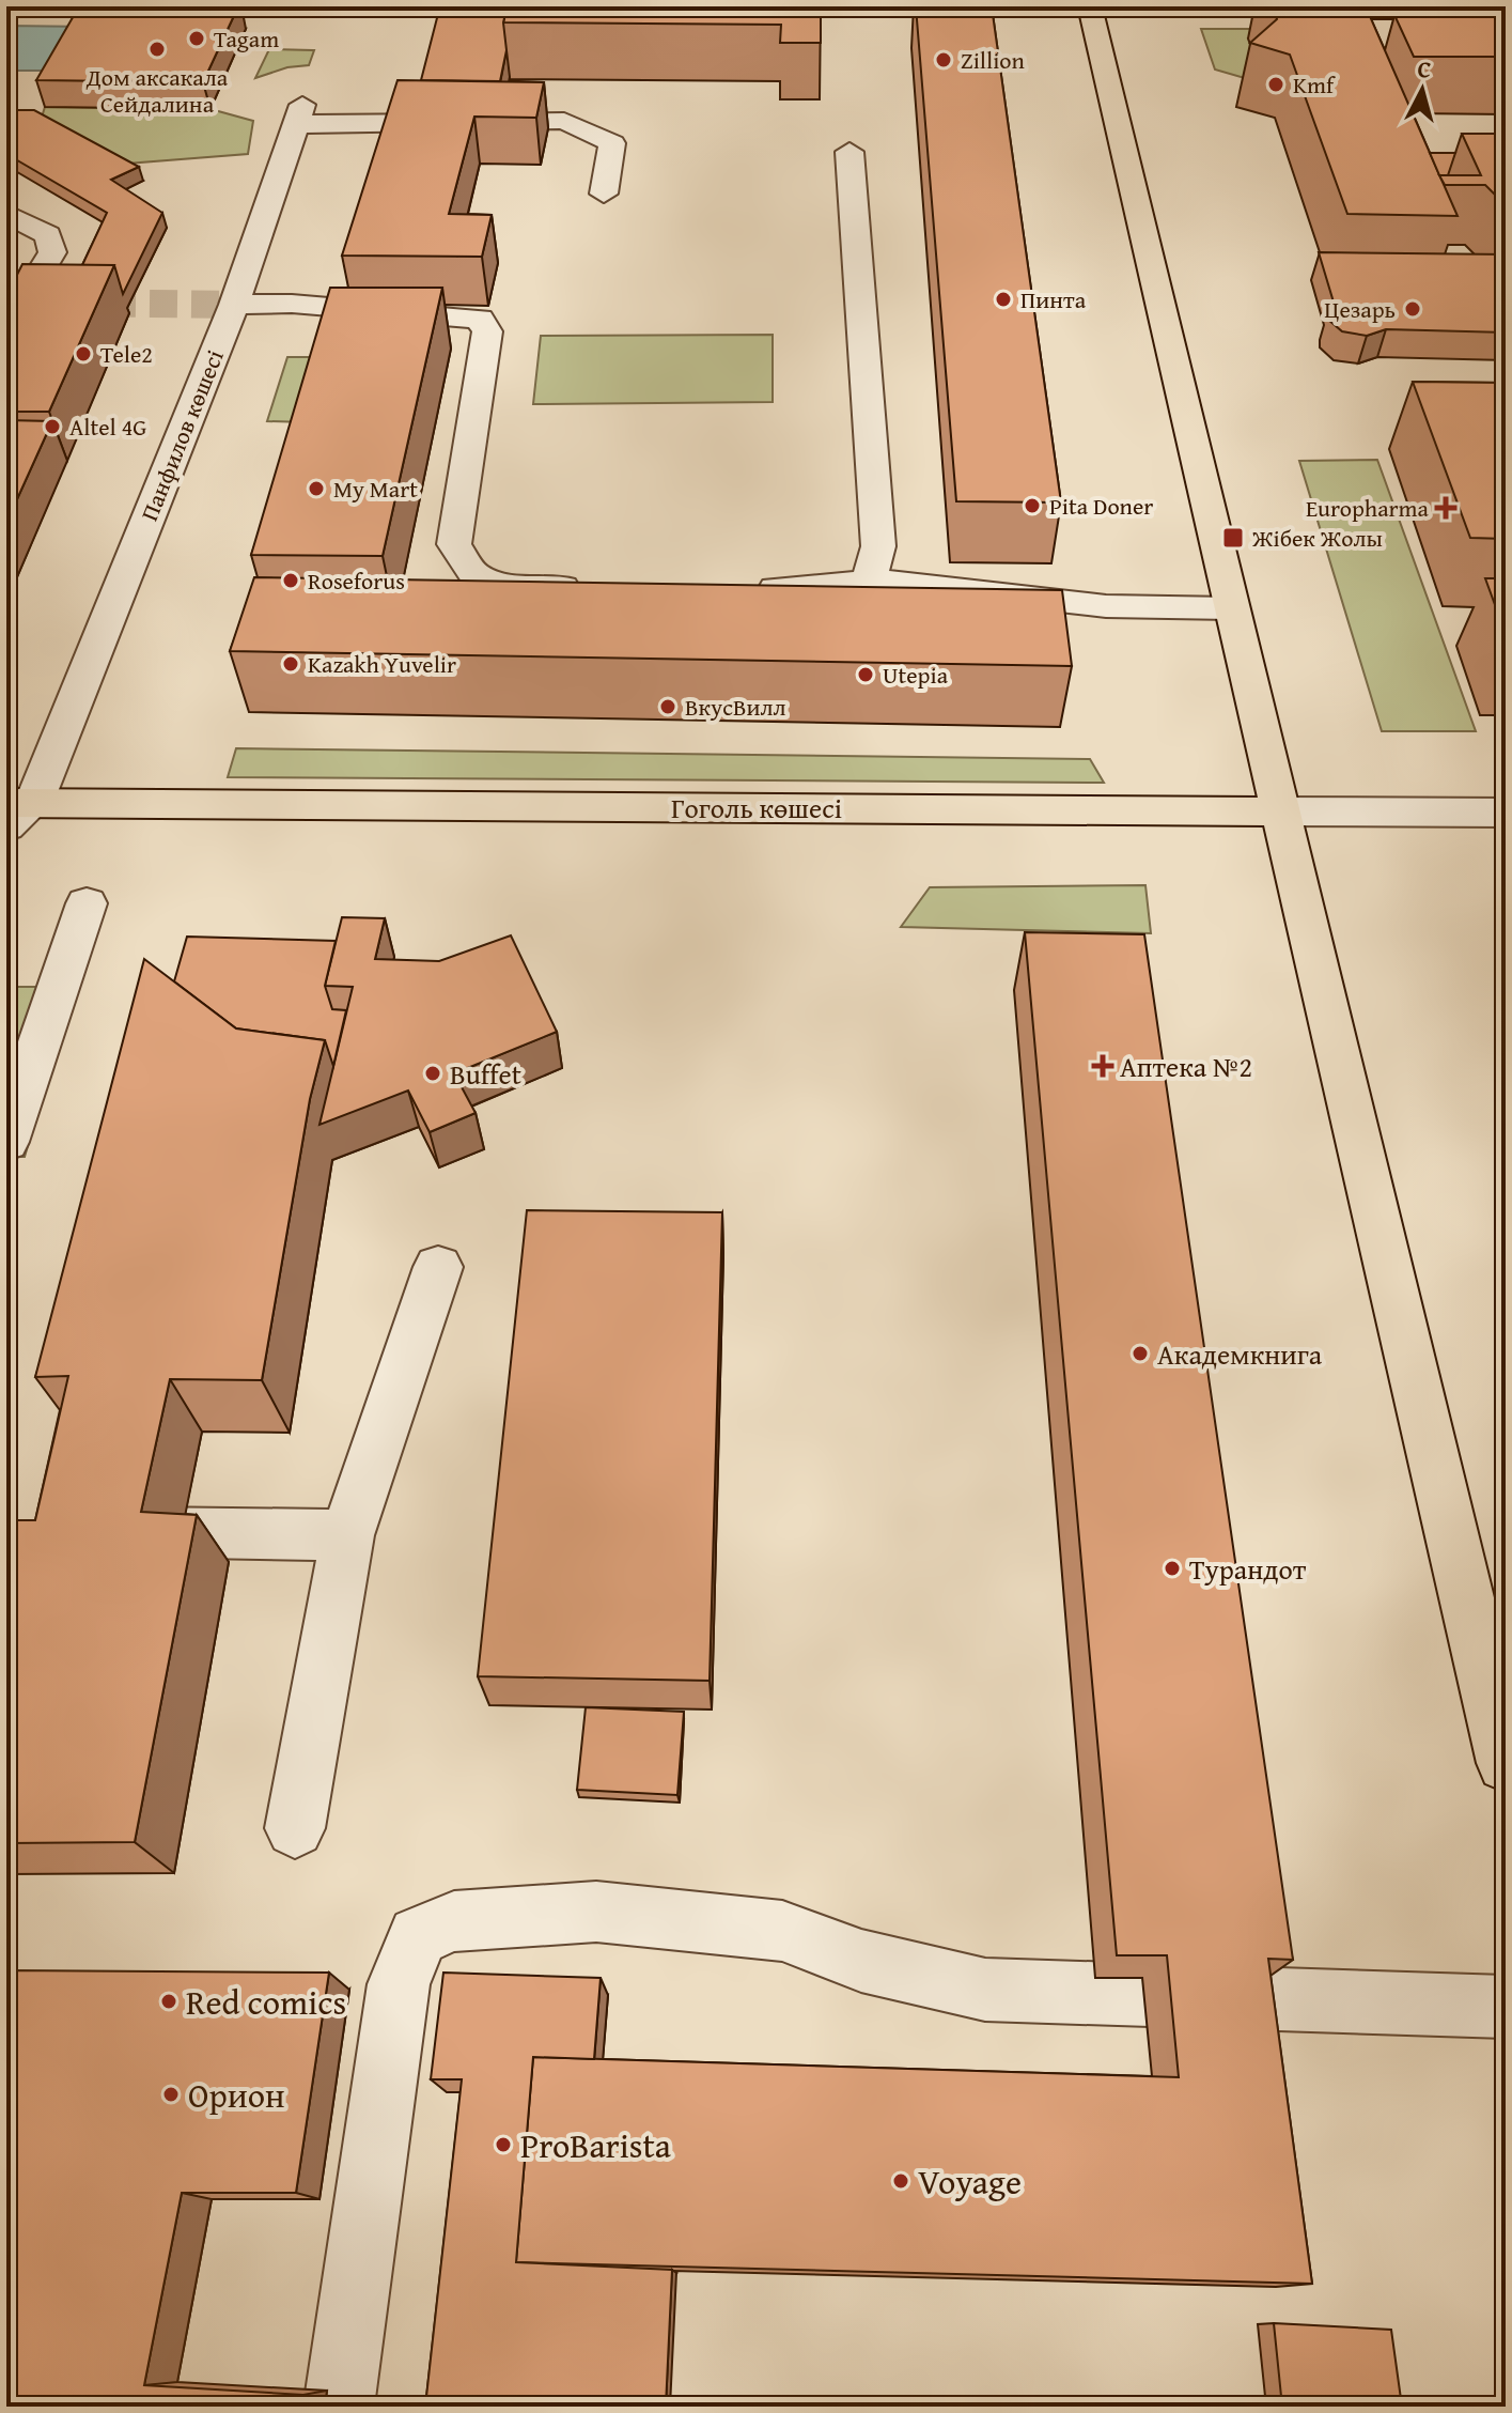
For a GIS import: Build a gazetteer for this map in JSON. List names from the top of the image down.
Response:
{
  "streets": {
    "main road": ["Гоголь көшесі"],
    "street": ["Панфилов көшесі"]
  },
  "crossings": [
    ["Панфилов көшесі", "Гоголь көшесі"]
  ],
  "places": {
    "other": [
      "Tagam",
      "Дом аксакала Сейдалина",
      "Zillion",
      "Kmf",
      "Пинта",
      "Цезарь",
      "Tele2",
      "Altel 4G",
      "My Mart",
      "Pita Doner",
      "Roseforus",
      "Kazakh Yuvelir",
      "Utepia",
      "ВкусВилл",
      "Buffet",
      "Академкнига",
      "Турандот",
      "Red comics",
      "Орион",
      "ProBarista",
      "Voyage"
    ],
    "health": ["Europharma", "Аптека №2"],
    "transit": ["Жібек Жолы"]
  },
  "north": "top"
}
